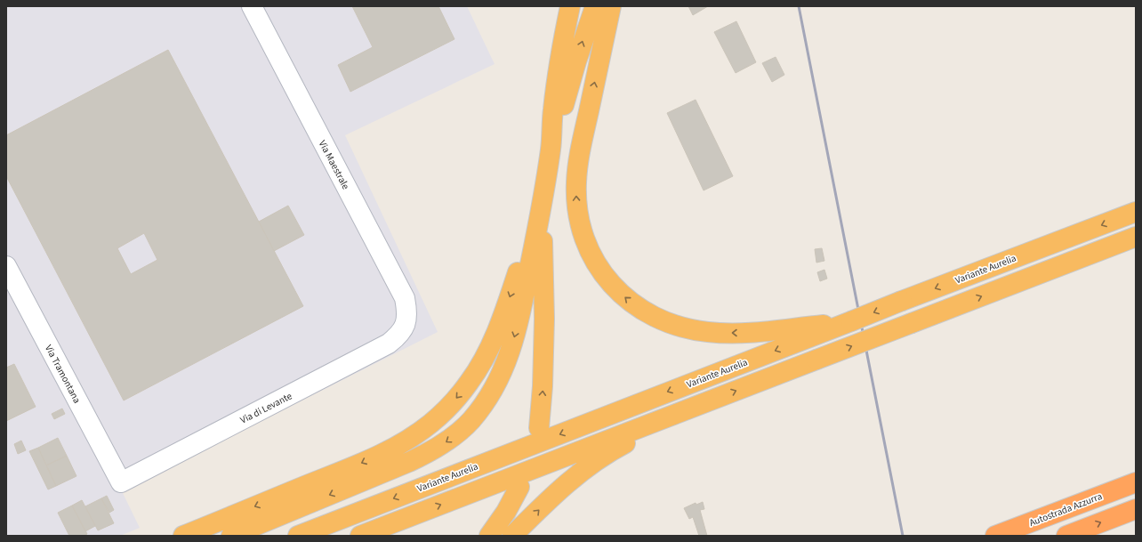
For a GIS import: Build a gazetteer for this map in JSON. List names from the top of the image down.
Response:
{
  "streets": {
    "highway": ["Variante Aurelia", "Autostrada Azzurra"],
    "street": ["Via Maestrale", "Via Tramontana", "Via di Levante"]
  },
  "crossings": [
    ["Via Maestrale", "Via di Levante"],
    ["Via Tramontana", "Via di Levante"]
  ]
}
